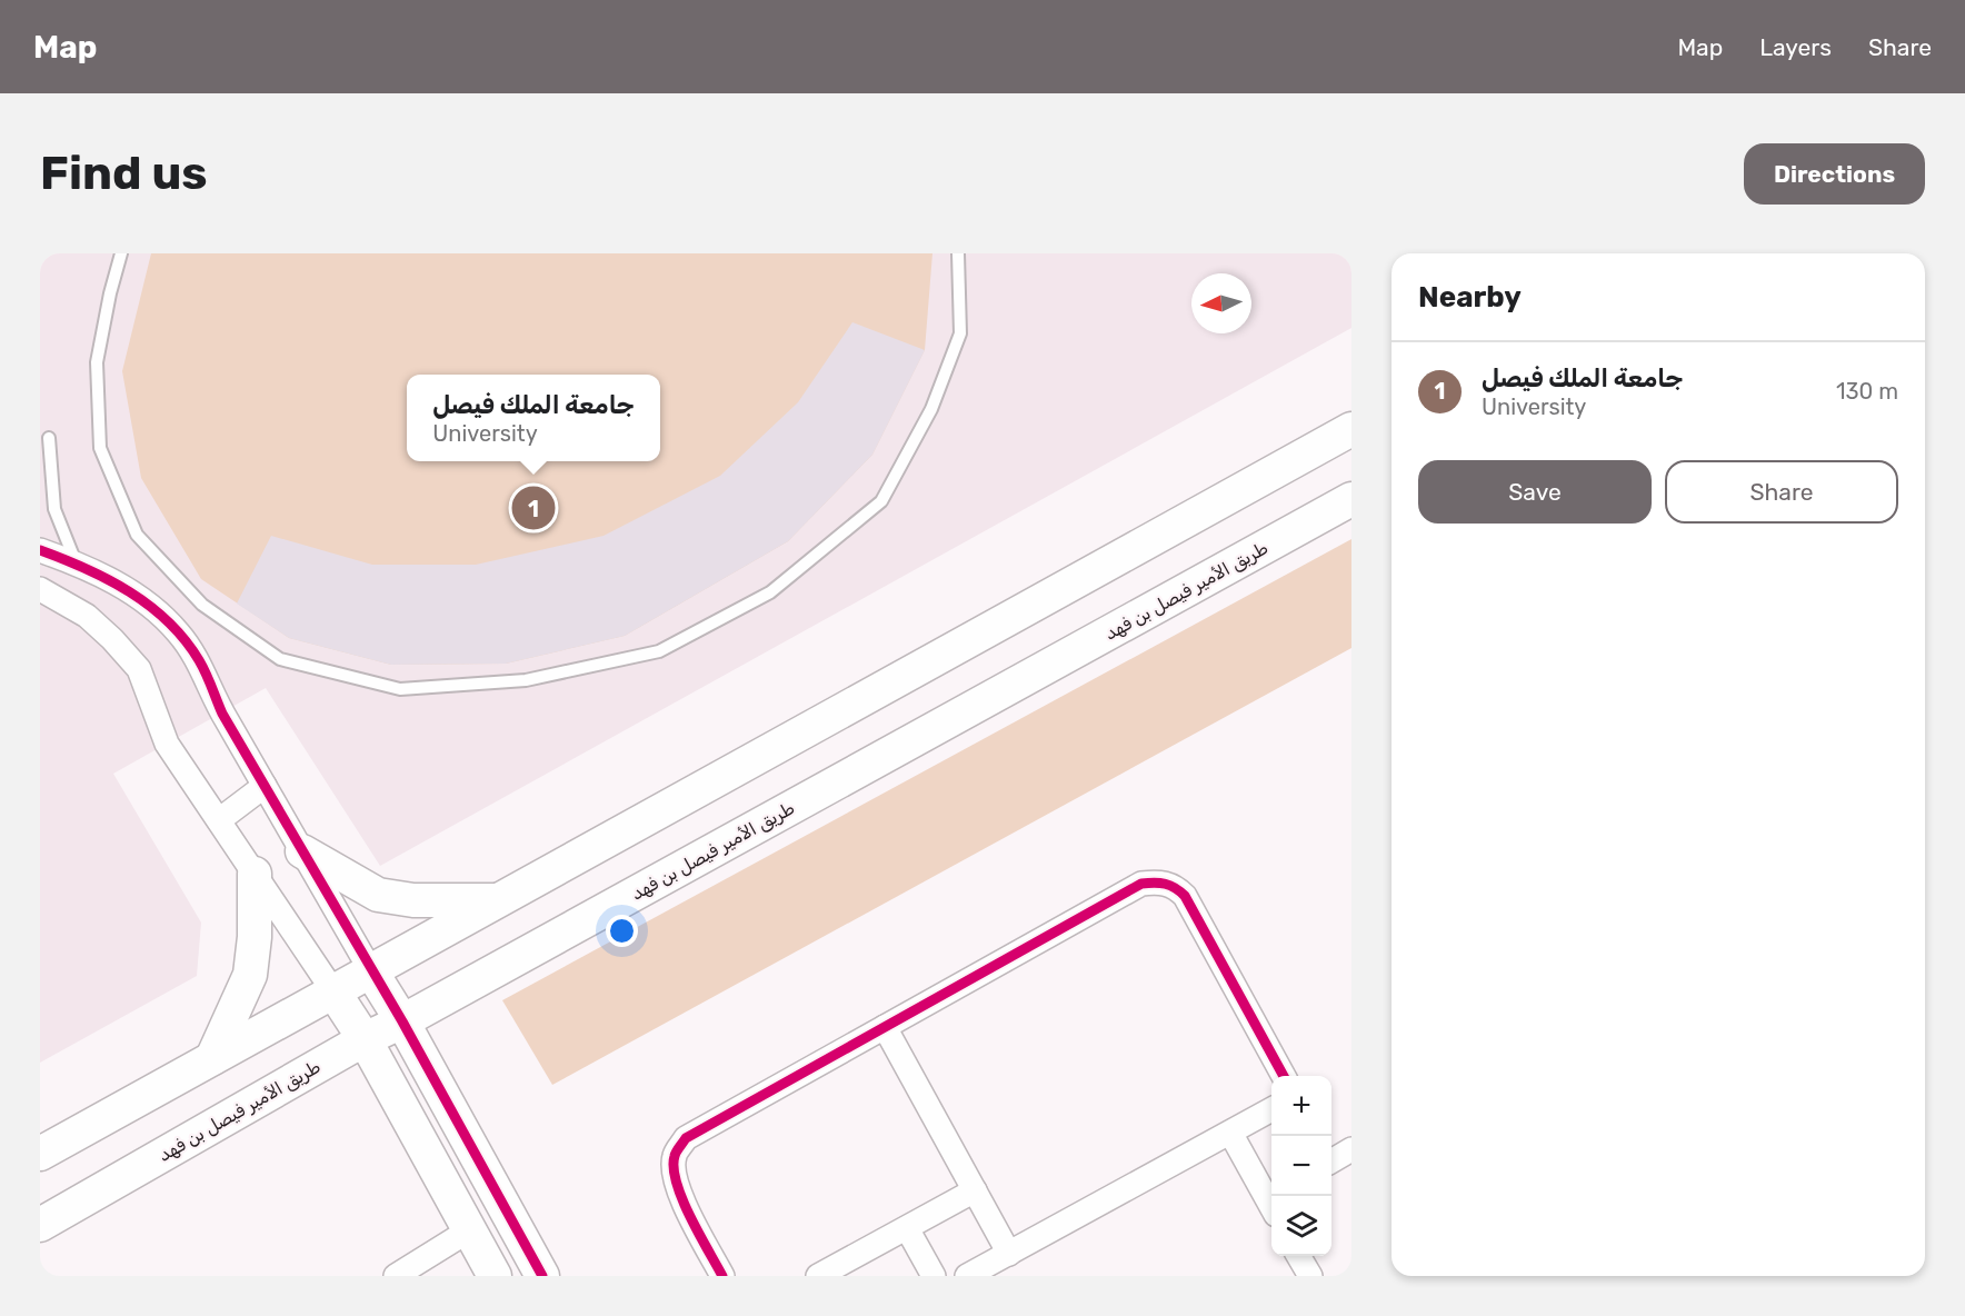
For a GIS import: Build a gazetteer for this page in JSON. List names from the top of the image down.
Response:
{
  "streets": {
    "main road": ["طريق الأمير فيصل بن فهد"]
  },
  "north": "left",
  "page": {
    "header": "Map",
    "nav": ["Map", "Layers", "Share"],
    "buttons": [
      "Directions",
      ["Save", "Share"]
    ],
    "title": "Find us",
    "heading": "Nearby",
    "list": [
      {
        "mark": "1",
        "name": "جامعة الملك فيصل",
        "note": "University",
        "value": "130 m"
      }
    ],
    "popup": ["جامعة الملك فيصل", "University"],
    "pins": "1",
    "map_buttons": ["+", "−"]
  }
}
